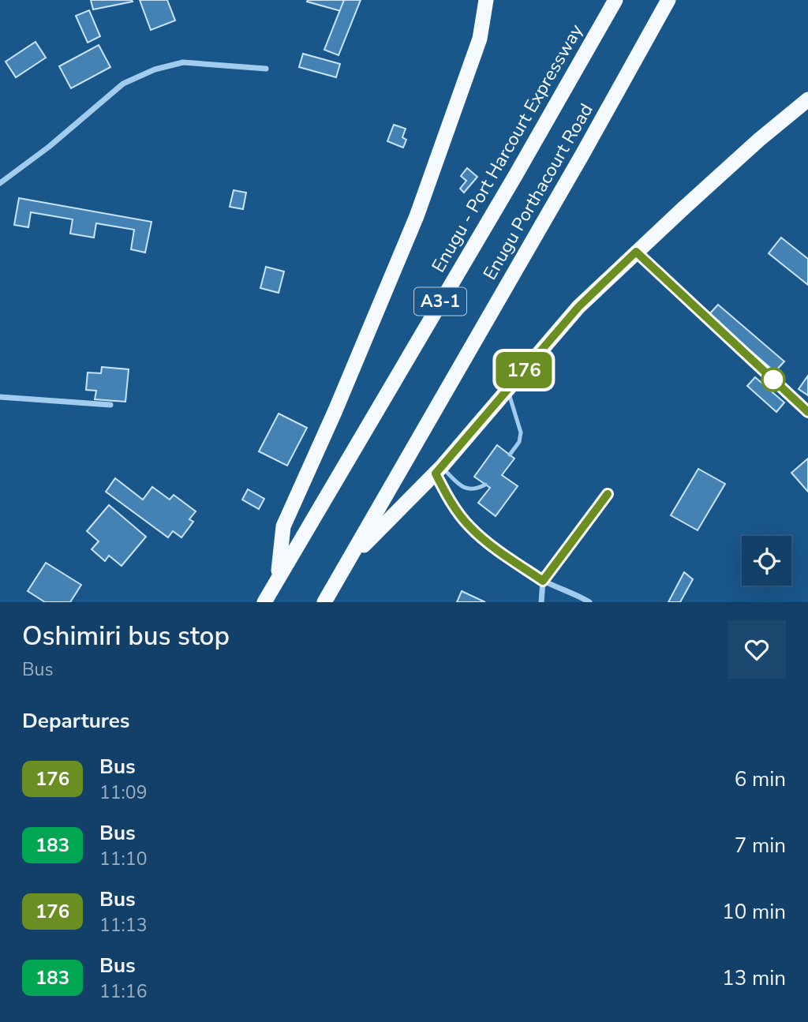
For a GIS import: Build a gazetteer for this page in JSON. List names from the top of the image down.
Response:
{
  "streets": {
    "highway": ["Enugu - Port Harcourt Expressway", "Enugu Porthacourt Road", "A3-1"]
  },
  "lines": ["bus line 176"],
  "page": {
    "on_map": "176",
    "heading": [
      ["Oshimiri bus stop", "Bus"],
      "Departures"
    ],
    "list": [
      {
        "mark": "176",
        "name": "Bus",
        "note": "11:09",
        "value": "6 min"
      },
      {
        "mark": "183",
        "name": "Bus",
        "note": "11:10",
        "value": "7 min"
      },
      {
        "mark": "176",
        "name": "Bus",
        "note": "11:13",
        "value": "10 min"
      },
      {
        "mark": "183",
        "name": "Bus",
        "note": "11:16",
        "value": "13 min"
      }
    ]
  }
}
